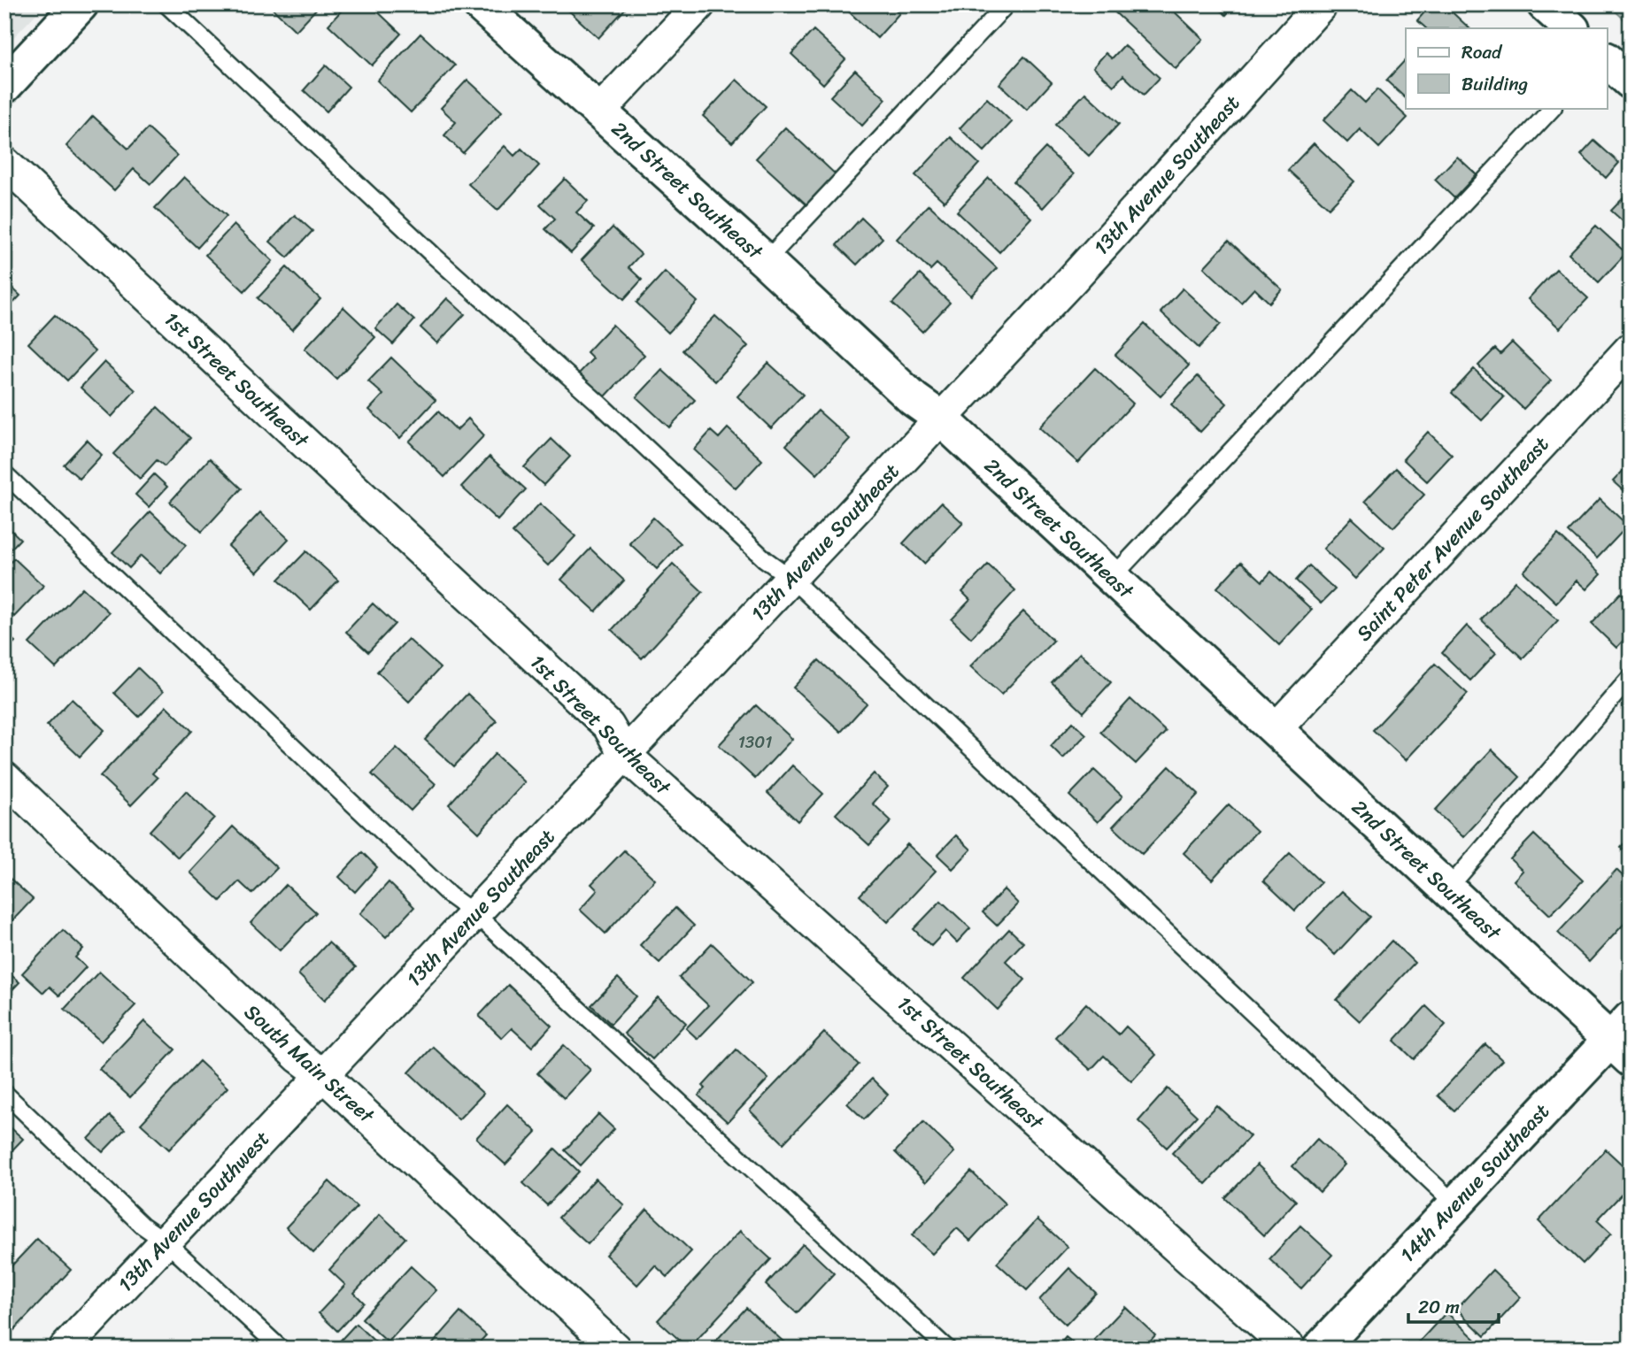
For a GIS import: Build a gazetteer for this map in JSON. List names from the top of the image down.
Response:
{
  "streets": {
    "street": [
      "13th Avenue Southeast",
      "2nd Street Southeast",
      "1st Street Southeast",
      "Saint Peter Avenue Southeast",
      "South Main Street",
      "14th Avenue Southeast",
      "13th Avenue Southwest"
    ]
  },
  "crossings": [
    ["13th Avenue Southeast", "2nd Street Southeast"],
    ["13th Avenue Southeast", "1st Street Southeast"],
    ["13th Avenue Southeast", "South Main Street"],
    ["13th Avenue Southeast", "13th Avenue Southwest"],
    ["2nd Street Southeast", "Saint Peter Avenue Southeast"],
    ["2nd Street Southeast", "14th Avenue Southeast"],
    ["South Main Street", "13th Avenue Southwest"]
  ],
  "house_numbers": ["1301"],
  "legend": ["Road", "Building"],
  "scale_bar": "20 m"
}
